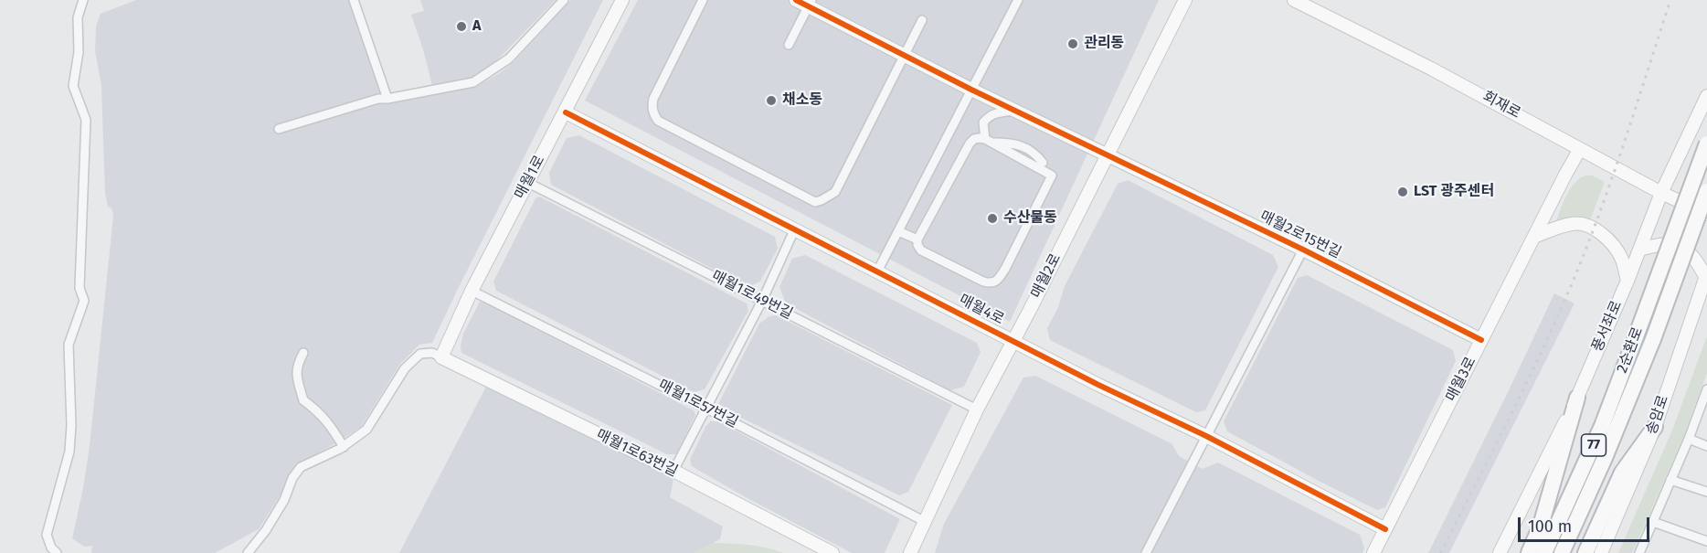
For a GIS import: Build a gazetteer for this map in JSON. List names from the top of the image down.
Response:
{
  "streets": {
    "highway": ["2순환로", "77"],
    "street": [
      "회재로",
      "매월1로",
      "매월2로15번길",
      "매월2로",
      "매월1로49번길",
      "매월4로",
      "풍서좌로",
      "매월3로",
      "매월1로57번길",
      "송암로",
      "매월1로63번길"
    ]
  },
  "crossings": [
    ["회재로", "풍서좌로"],
    ["회재로", "매월3로"],
    ["매월1로", "매월1로49번길"],
    ["매월1로", "매월4로"],
    ["매월1로", "매월1로57번길"],
    ["매월1로", "매월1로63번길"],
    ["매월2로15번길", "매월2로"],
    ["매월2로15번길", "매월3로"],
    ["매월2로", "매월1로49번길"],
    ["매월2로", "매월4로"],
    ["매월2로", "매월1로57번길"],
    ["매월4로", "매월3로"]
  ],
  "places": [
    "A",
    "관리동",
    "채소동",
    "LST 광주센터",
    "수산물동"
  ],
  "scale_bar": "100 m"
}
